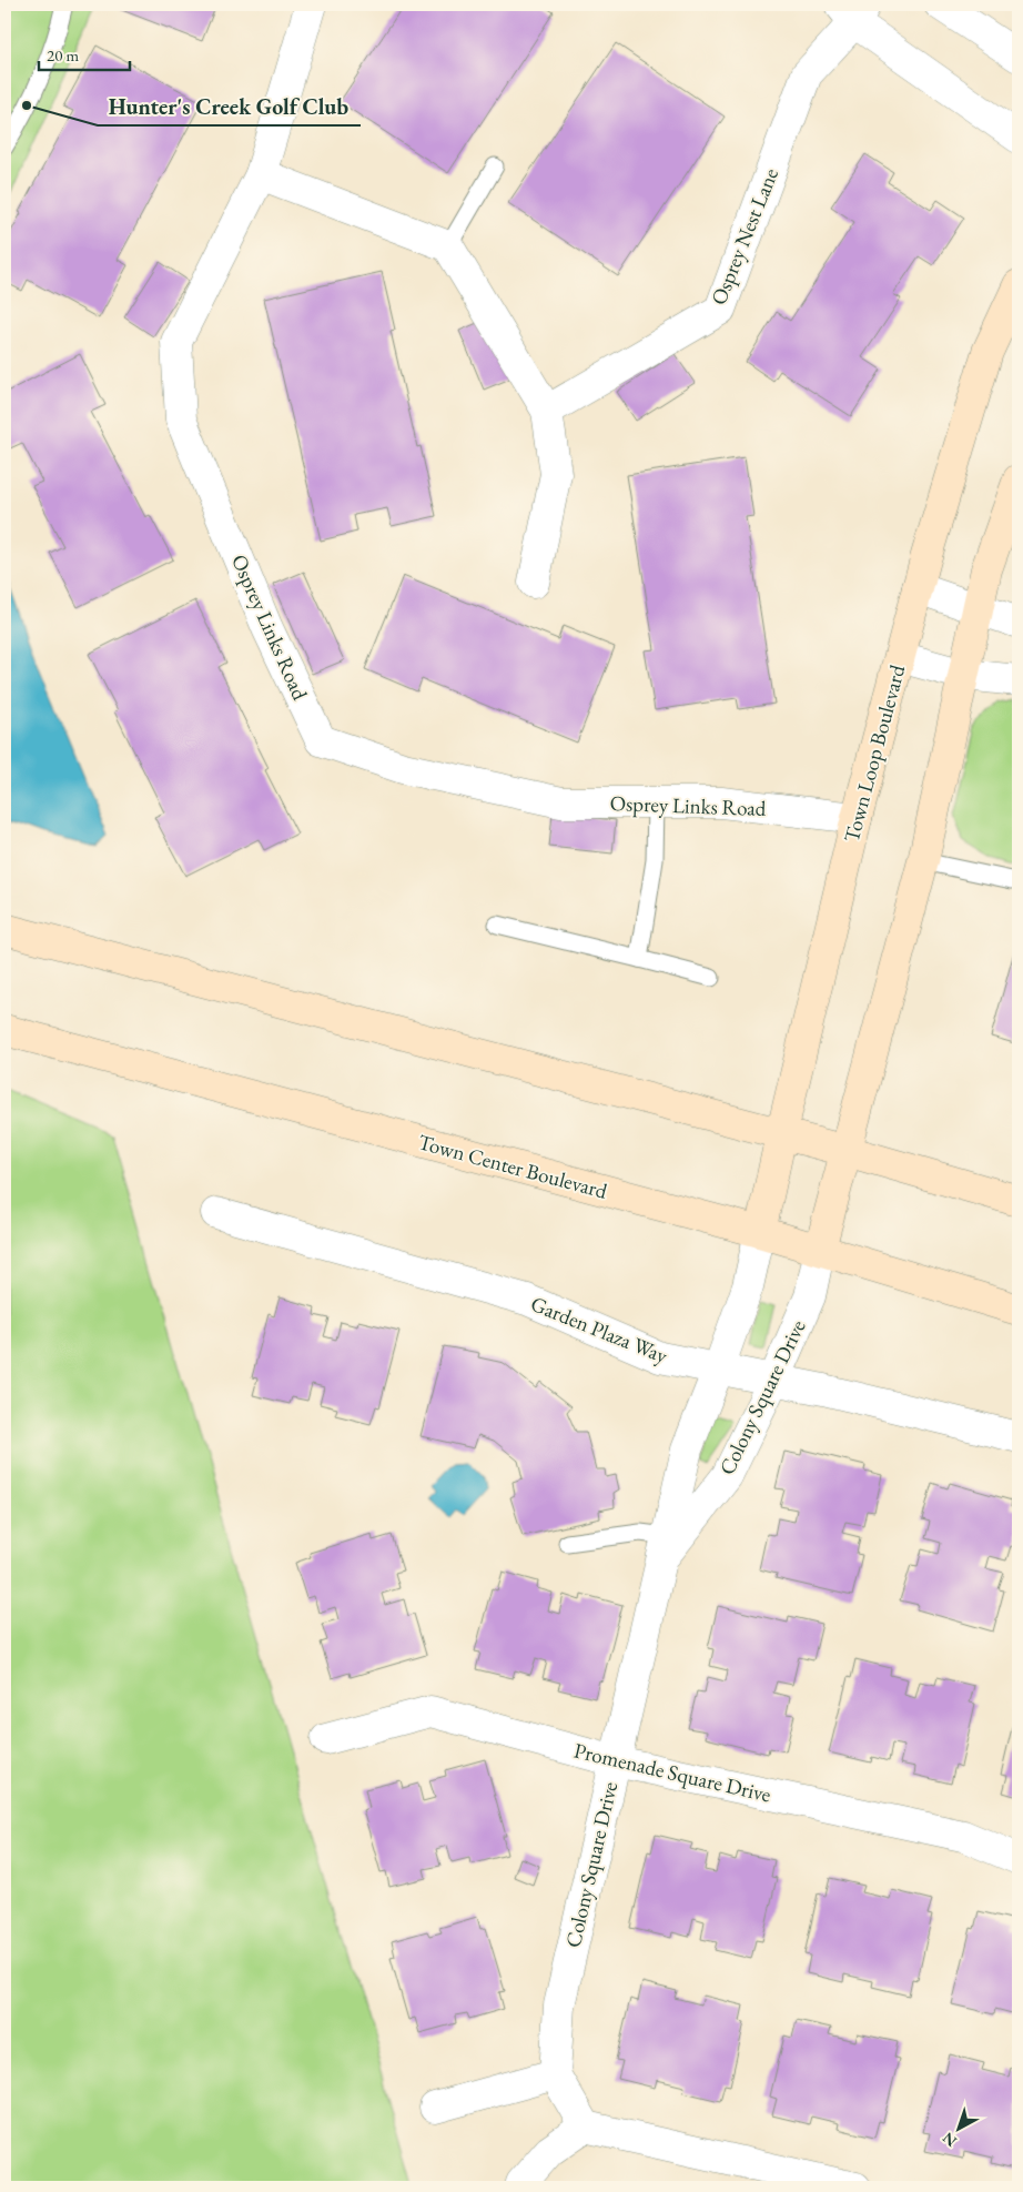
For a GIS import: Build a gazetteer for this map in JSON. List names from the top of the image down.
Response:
{
  "streets": {
    "main road": ["Town Loop Boulevard", "Town Center Boulevard"],
    "street": [
      "Osprey Nest Lane",
      "Osprey Links Road",
      "Garden Plaza Way",
      "Colony Square Drive",
      "Promenade Square Drive"
    ]
  },
  "crossings": [
    ["Osprey Links Road", "Town Loop Boulevard"],
    ["Town Loop Boulevard", "Town Center Boulevard"],
    ["Town Loop Boulevard", "Colony Square Drive"],
    ["Town Center Boulevard", "Colony Square Drive"],
    ["Garden Plaza Way", "Colony Square Drive"],
    ["Colony Square Drive", "Promenade Square Drive"]
  ],
  "places": ["Hunter's Creek Golf Club"],
  "scale_bar": "20 m",
  "north": "bottom left"
}
